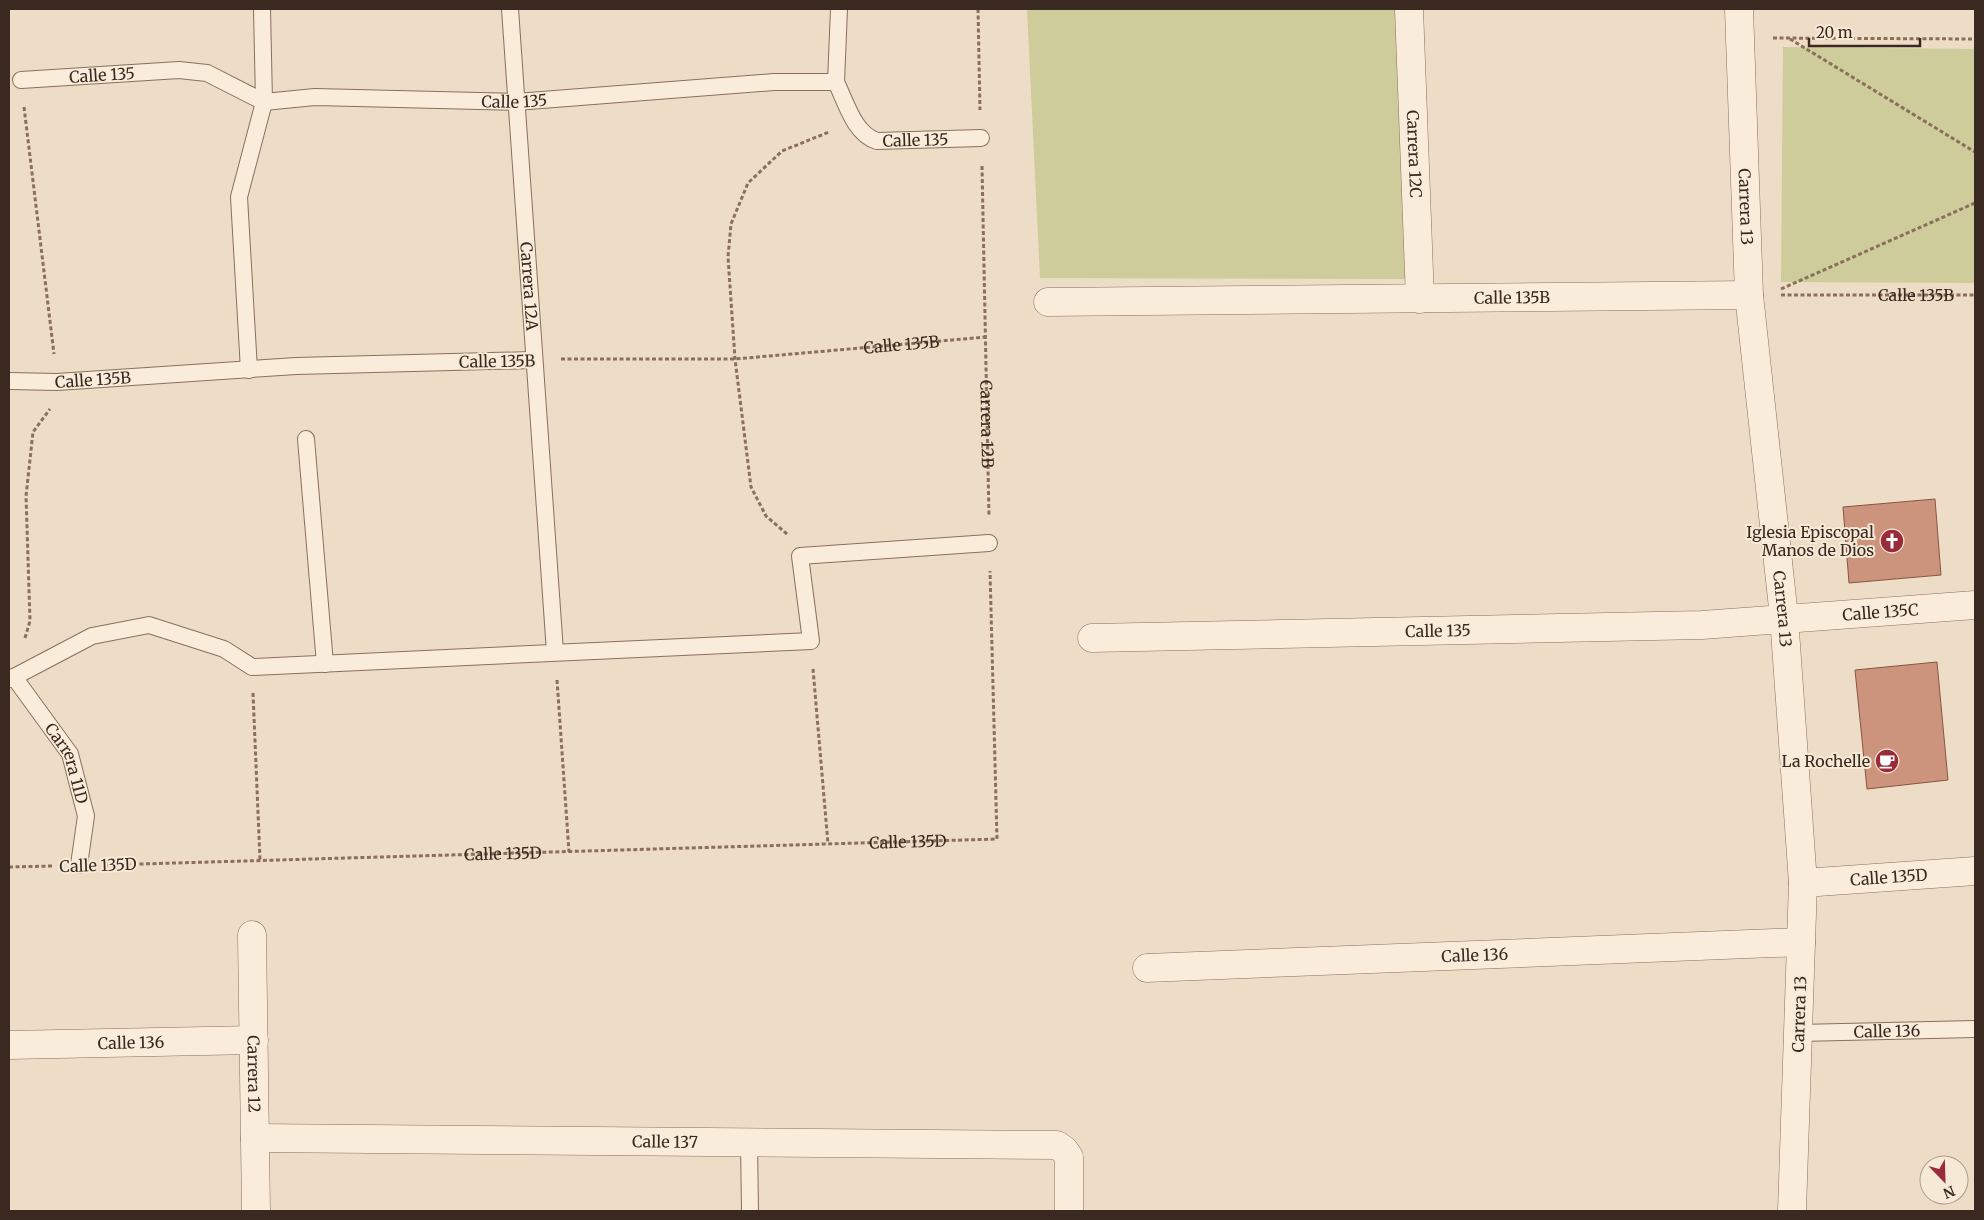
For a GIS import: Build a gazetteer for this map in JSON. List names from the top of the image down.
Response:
{
  "streets": {
    "street": [
      "Calle 135",
      "Carrera 12C",
      "Carrera 13",
      "Calle 135B",
      "Calle 135C",
      "Calle 135D",
      "Calle 136",
      "Carrera 12",
      "Calle 137"
    ],
    "lane": ["Carrera 12A", "Carrera 11D"],
    "path": ["Carrera 12B"]
  },
  "crossings": [
    ["Calle 135", "Carrera 13"],
    ["Calle 135", "Carrera 12A"],
    ["Calle 135", "Carrera 12B"],
    ["Calle 135", "Calle 135C"],
    ["Carrera 12C", "Calle 135B"],
    ["Carrera 13", "Calle 135B"],
    ["Carrera 13", "Calle 135C"],
    ["Carrera 13", "Calle 135D"],
    ["Carrera 13", "Calle 136"],
    ["Carrera 12A", "Calle 135B"],
    ["Calle 135B", "Carrera 12B"],
    ["Carrera 12B", "Calle 135D"],
    ["Carrera 11D", "Calle 135D"],
    ["Calle 136", "Carrera 12"],
    ["Carrera 12", "Calle 137"]
  ],
  "places": {
    "church": ["Iglesia Episcopal Manos de Dios"],
    "cafe": ["La Rochelle"]
  },
  "scale_bar": "20 m",
  "north": "bottom right"
}
